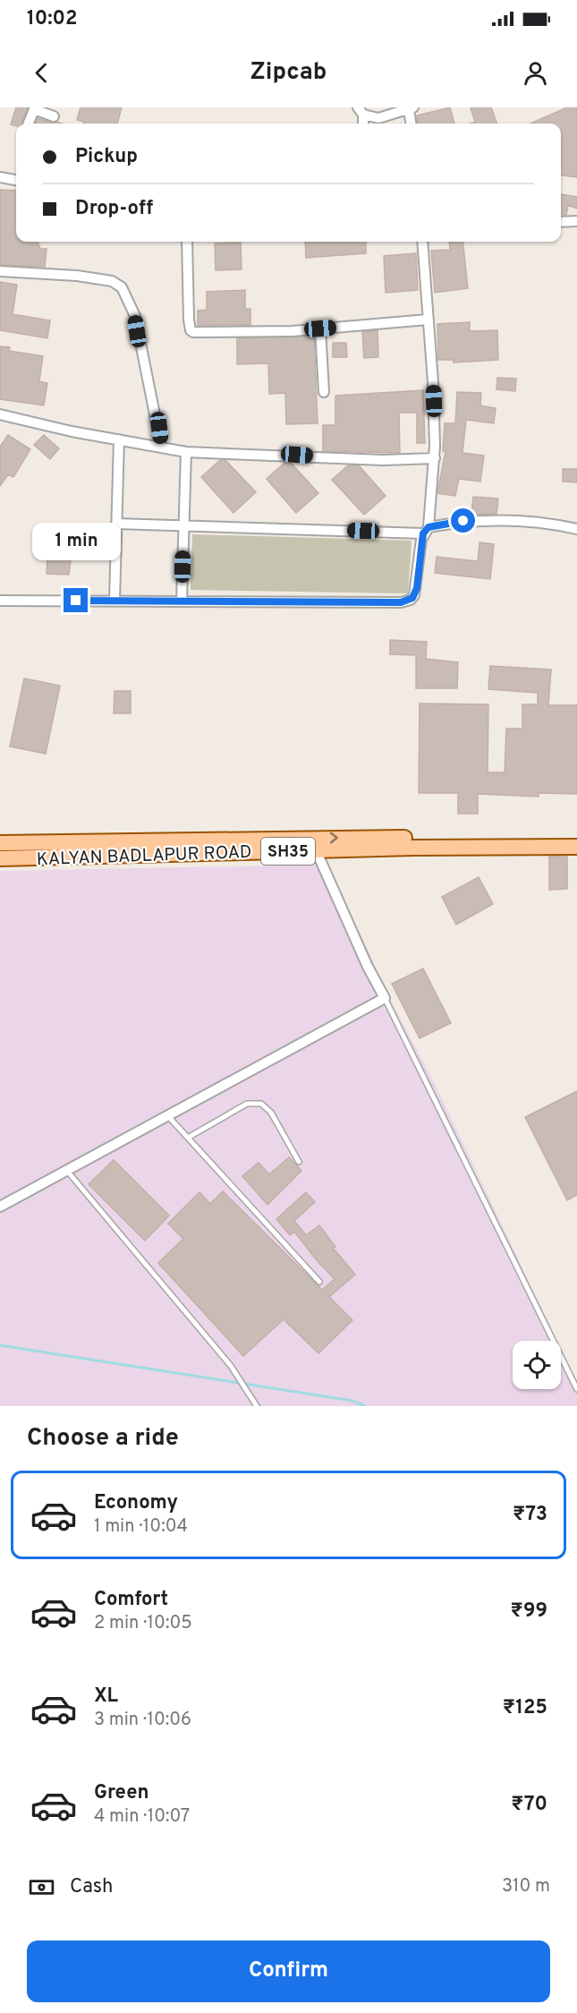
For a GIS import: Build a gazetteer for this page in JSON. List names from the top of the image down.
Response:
{
  "streets": {
    "main road": ["SH35", "KALYAN BADLAPUR ROAD"]
  },
  "page": {
    "status": "10:02",
    "header": "Zipcab",
    "banner": ["Pickup", "Drop-off"],
    "bubble": "1 min",
    "heading": "Choose a ride",
    "list": [
      {
        "name": "Economy",
        "note": "1 min · 10:04",
        "value": "₹73"
      },
      {
        "name": "Comfort",
        "note": "2 min · 10:05",
        "value": "₹99"
      },
      {
        "name": "XL",
        "note": "3 min · 10:06",
        "value": "₹125"
      },
      {
        "name": "Green",
        "note": "4 min · 10:07",
        "value": "₹70"
      }
    ],
    "pay": ["Cash", "310 m"],
    "buttons": "Confirm"
  }
}
